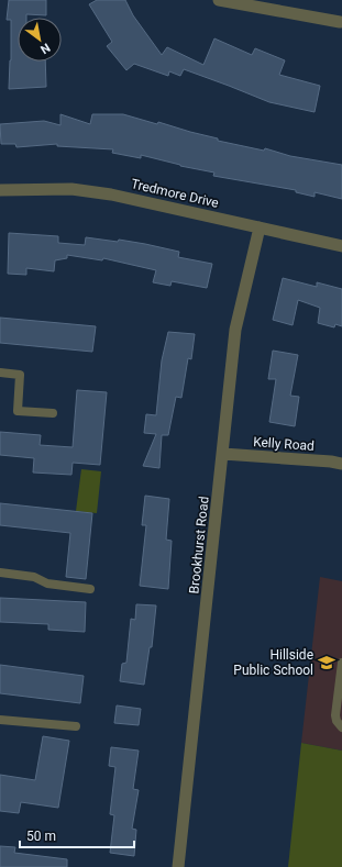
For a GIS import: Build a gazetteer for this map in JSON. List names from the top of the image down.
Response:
{
  "streets": {
    "street": ["Tredmore Drive", "Kelly Road", "Brookhurst Road"]
  },
  "crossings": [
    ["Tredmore Drive", "Brookhurst Road"],
    ["Kelly Road", "Brookhurst Road"]
  ],
  "places": {
    "school or university": ["Hillside Public School"]
  },
  "scale_bar": "50 m",
  "north": "bottom right"
}
